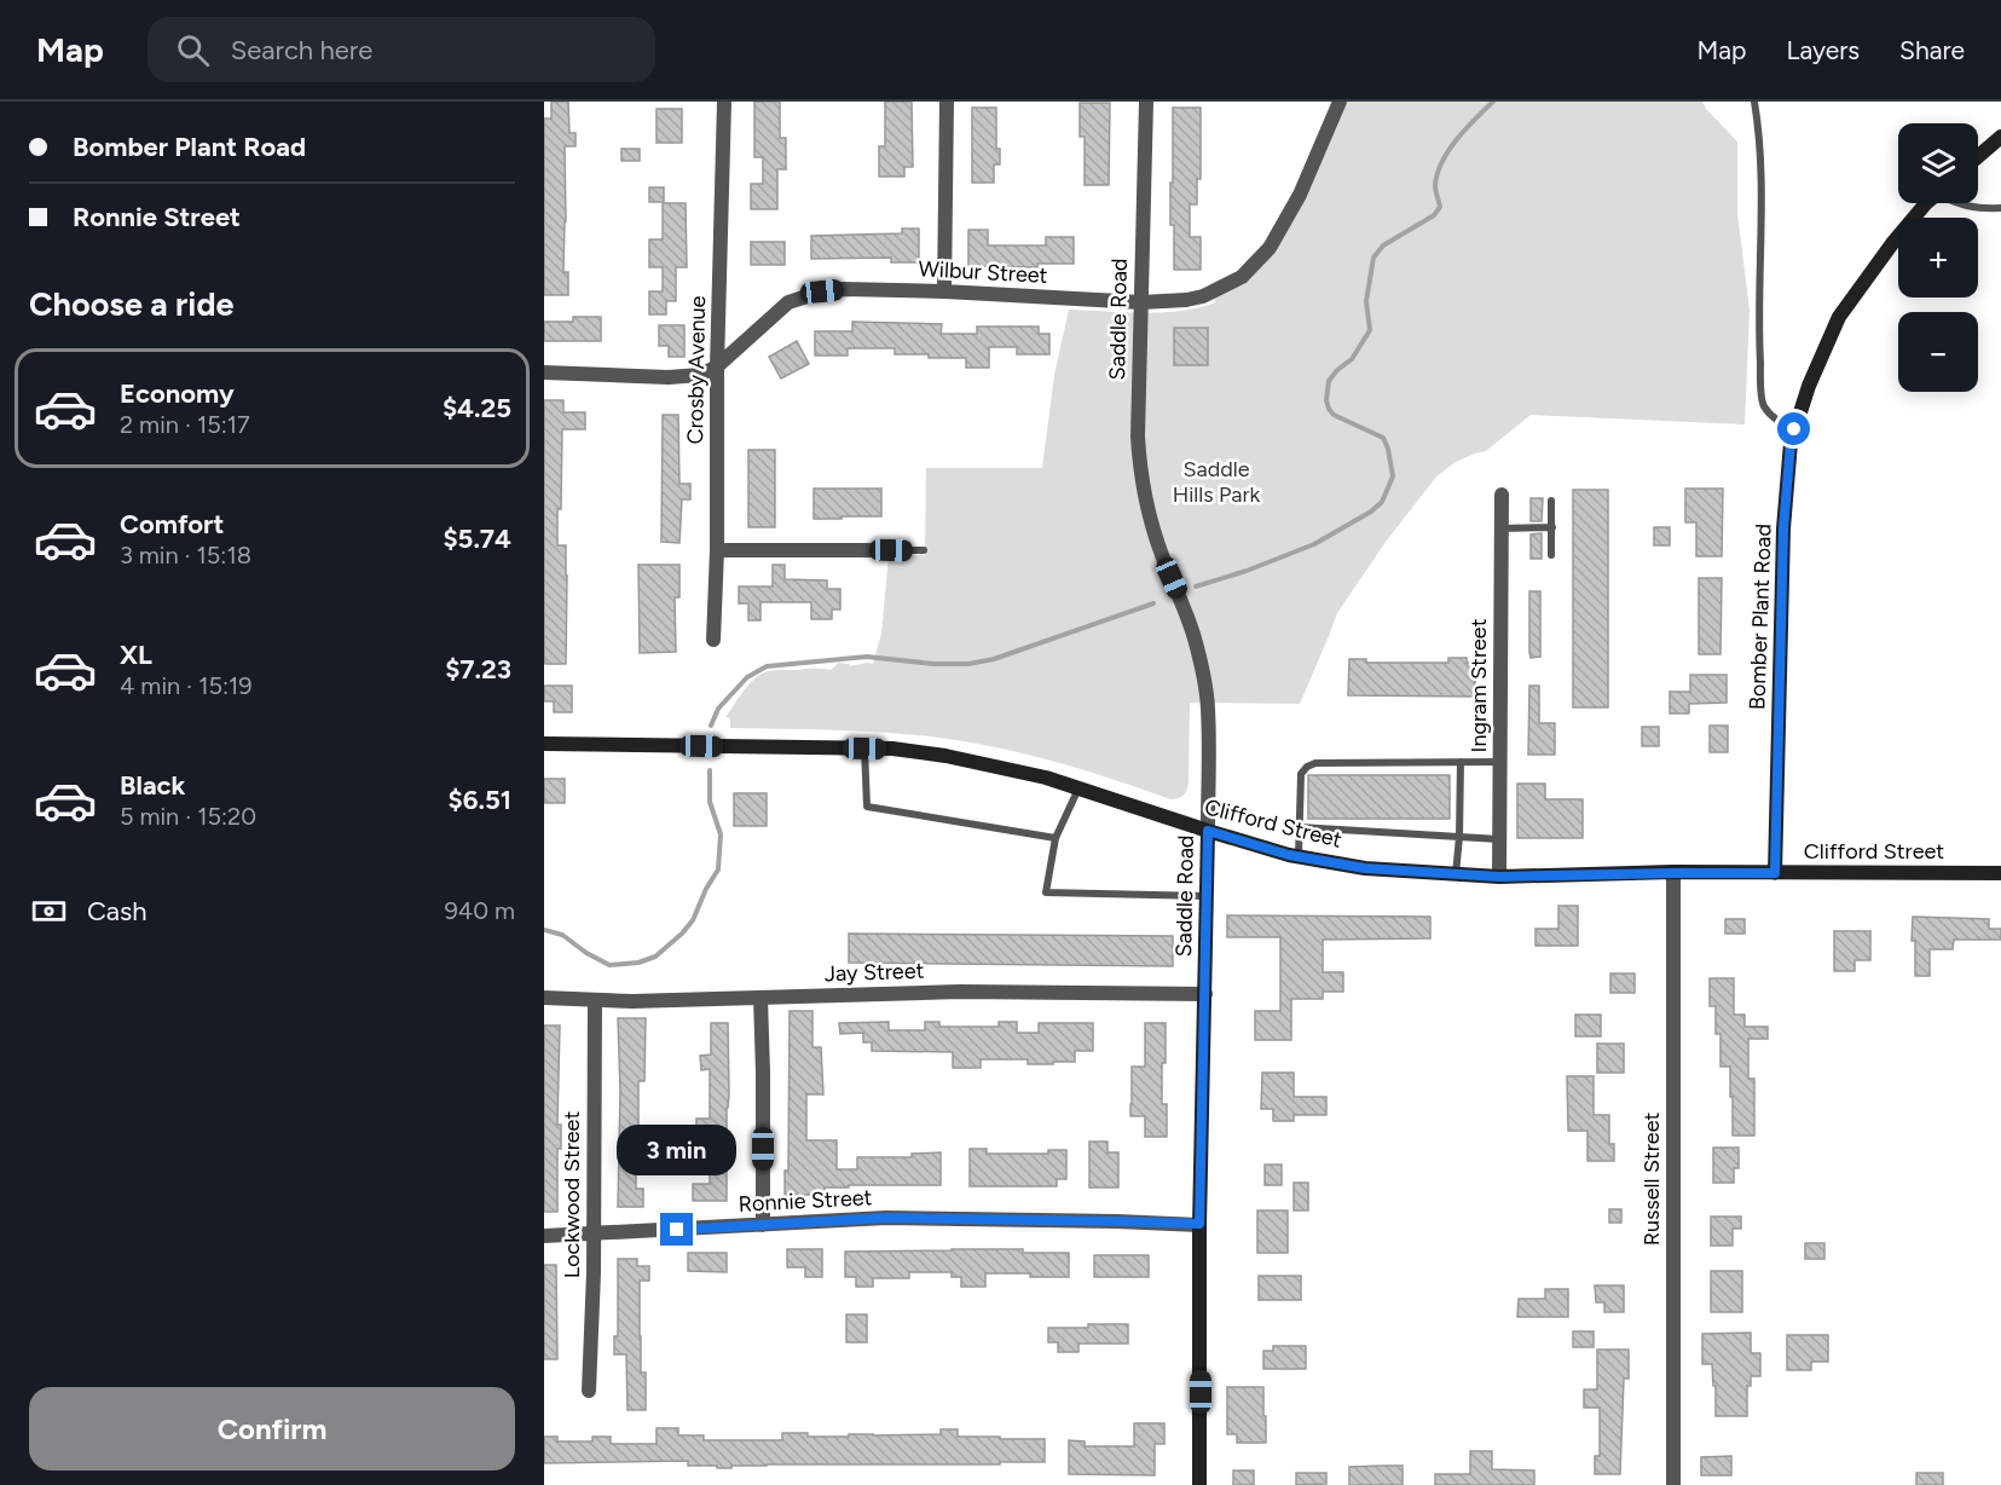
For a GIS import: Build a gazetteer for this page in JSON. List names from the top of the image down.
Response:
{
  "streets": {
    "main road": ["Saddle Road", "Bomber Plant Road", "Clifford Street"],
    "street": [
      "Wilbur Street",
      "Crosby Avenue",
      "Ingram Street",
      "Jay Street",
      "Russell Street",
      "Lockwood Street",
      "Ronnie Street"
    ]
  },
  "crossings": [
    ["Wilbur Street", "Saddle Road"],
    ["Wilbur Street", "Crosby Avenue"],
    ["Saddle Road", "Clifford Street"],
    ["Saddle Road", "Jay Street"],
    ["Saddle Road", "Ronnie Street"],
    ["Bomber Plant Road", "Clifford Street"],
    ["Ingram Street", "Clifford Street"],
    ["Clifford Street", "Russell Street"],
    ["Jay Street", "Lockwood Street"],
    ["Lockwood Street", "Ronnie Street"]
  ],
  "parks": ["Saddle Hills Park"],
  "page": {
    "header": "Map",
    "search": "Search here",
    "nav": ["Map", "Layers", "Share"],
    "banner": ["Bomber Plant Road", "Ronnie Street"],
    "map_buttons": ["+", "−"],
    "heading": "Choose a ride",
    "list": [
      {
        "name": "Economy",
        "note": "2 min · 15:17",
        "value": "$4.25"
      },
      {
        "name": "Comfort",
        "note": "3 min · 15:18",
        "value": "$5.74"
      },
      {
        "name": "XL",
        "note": "4 min · 15:19",
        "value": "$7.23"
      },
      {
        "name": "Black",
        "note": "5 min · 15:20",
        "value": "$6.51"
      }
    ],
    "pay": ["Cash", "940 m"],
    "bubble": "3 min",
    "buttons": "Confirm"
  }
}
